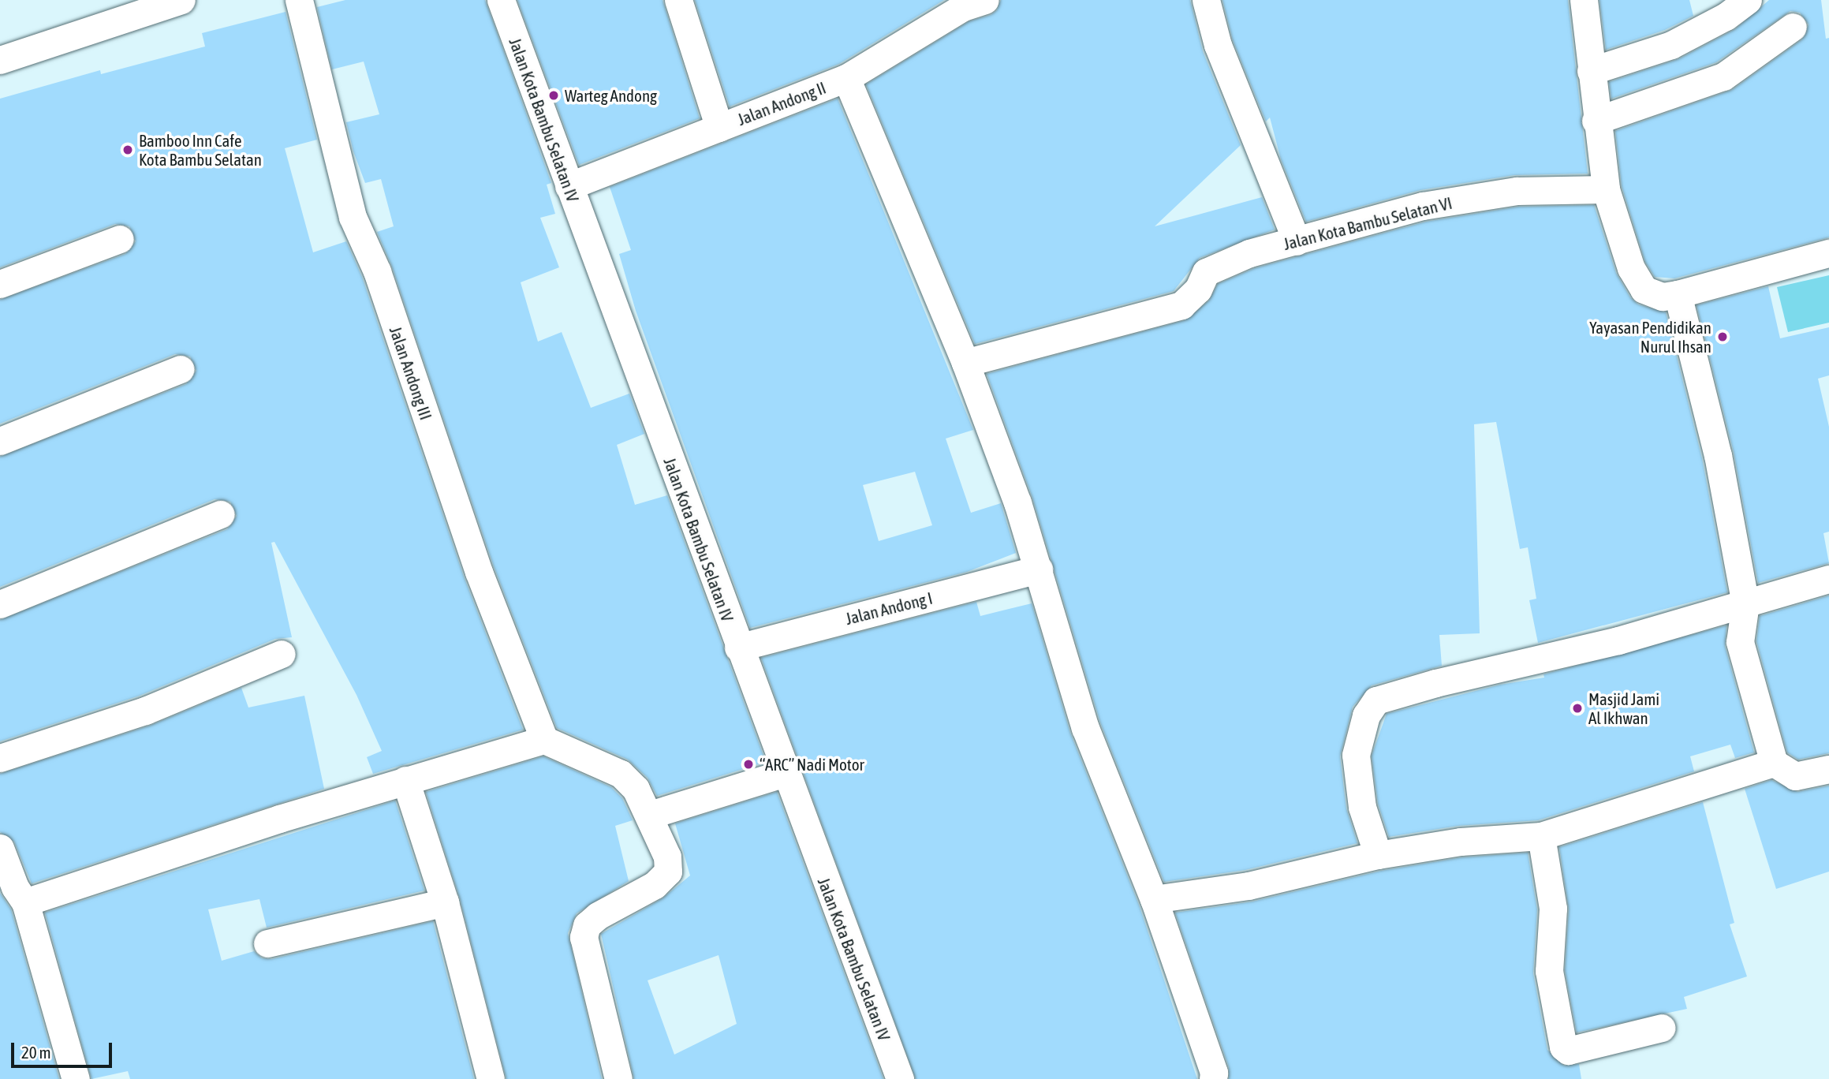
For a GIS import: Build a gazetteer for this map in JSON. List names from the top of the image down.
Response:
{
  "streets": {
    "street": [
      "Jalan Andong II",
      "Jalan Kota Bambu Selatan IV",
      "Jalan Kota Bambu Selatan VI",
      "Jalan Andong III",
      "Jalan Andong I"
    ]
  },
  "crossings": [
    ["Jalan Andong II", "Jalan Kota Bambu Selatan IV"],
    ["Jalan Kota Bambu Selatan IV", "Jalan Andong I"]
  ],
  "places": [
    "Warteg Andong",
    "Bamboo Inn Cafe Kota Bambu Selatan",
    "Yayasan Pendidikan Nurul Ihsan",
    "Masjid Jami Al Ikhwan",
    "“ARC” Nadi Motor"
  ],
  "scale_bar": "20 m"
}
